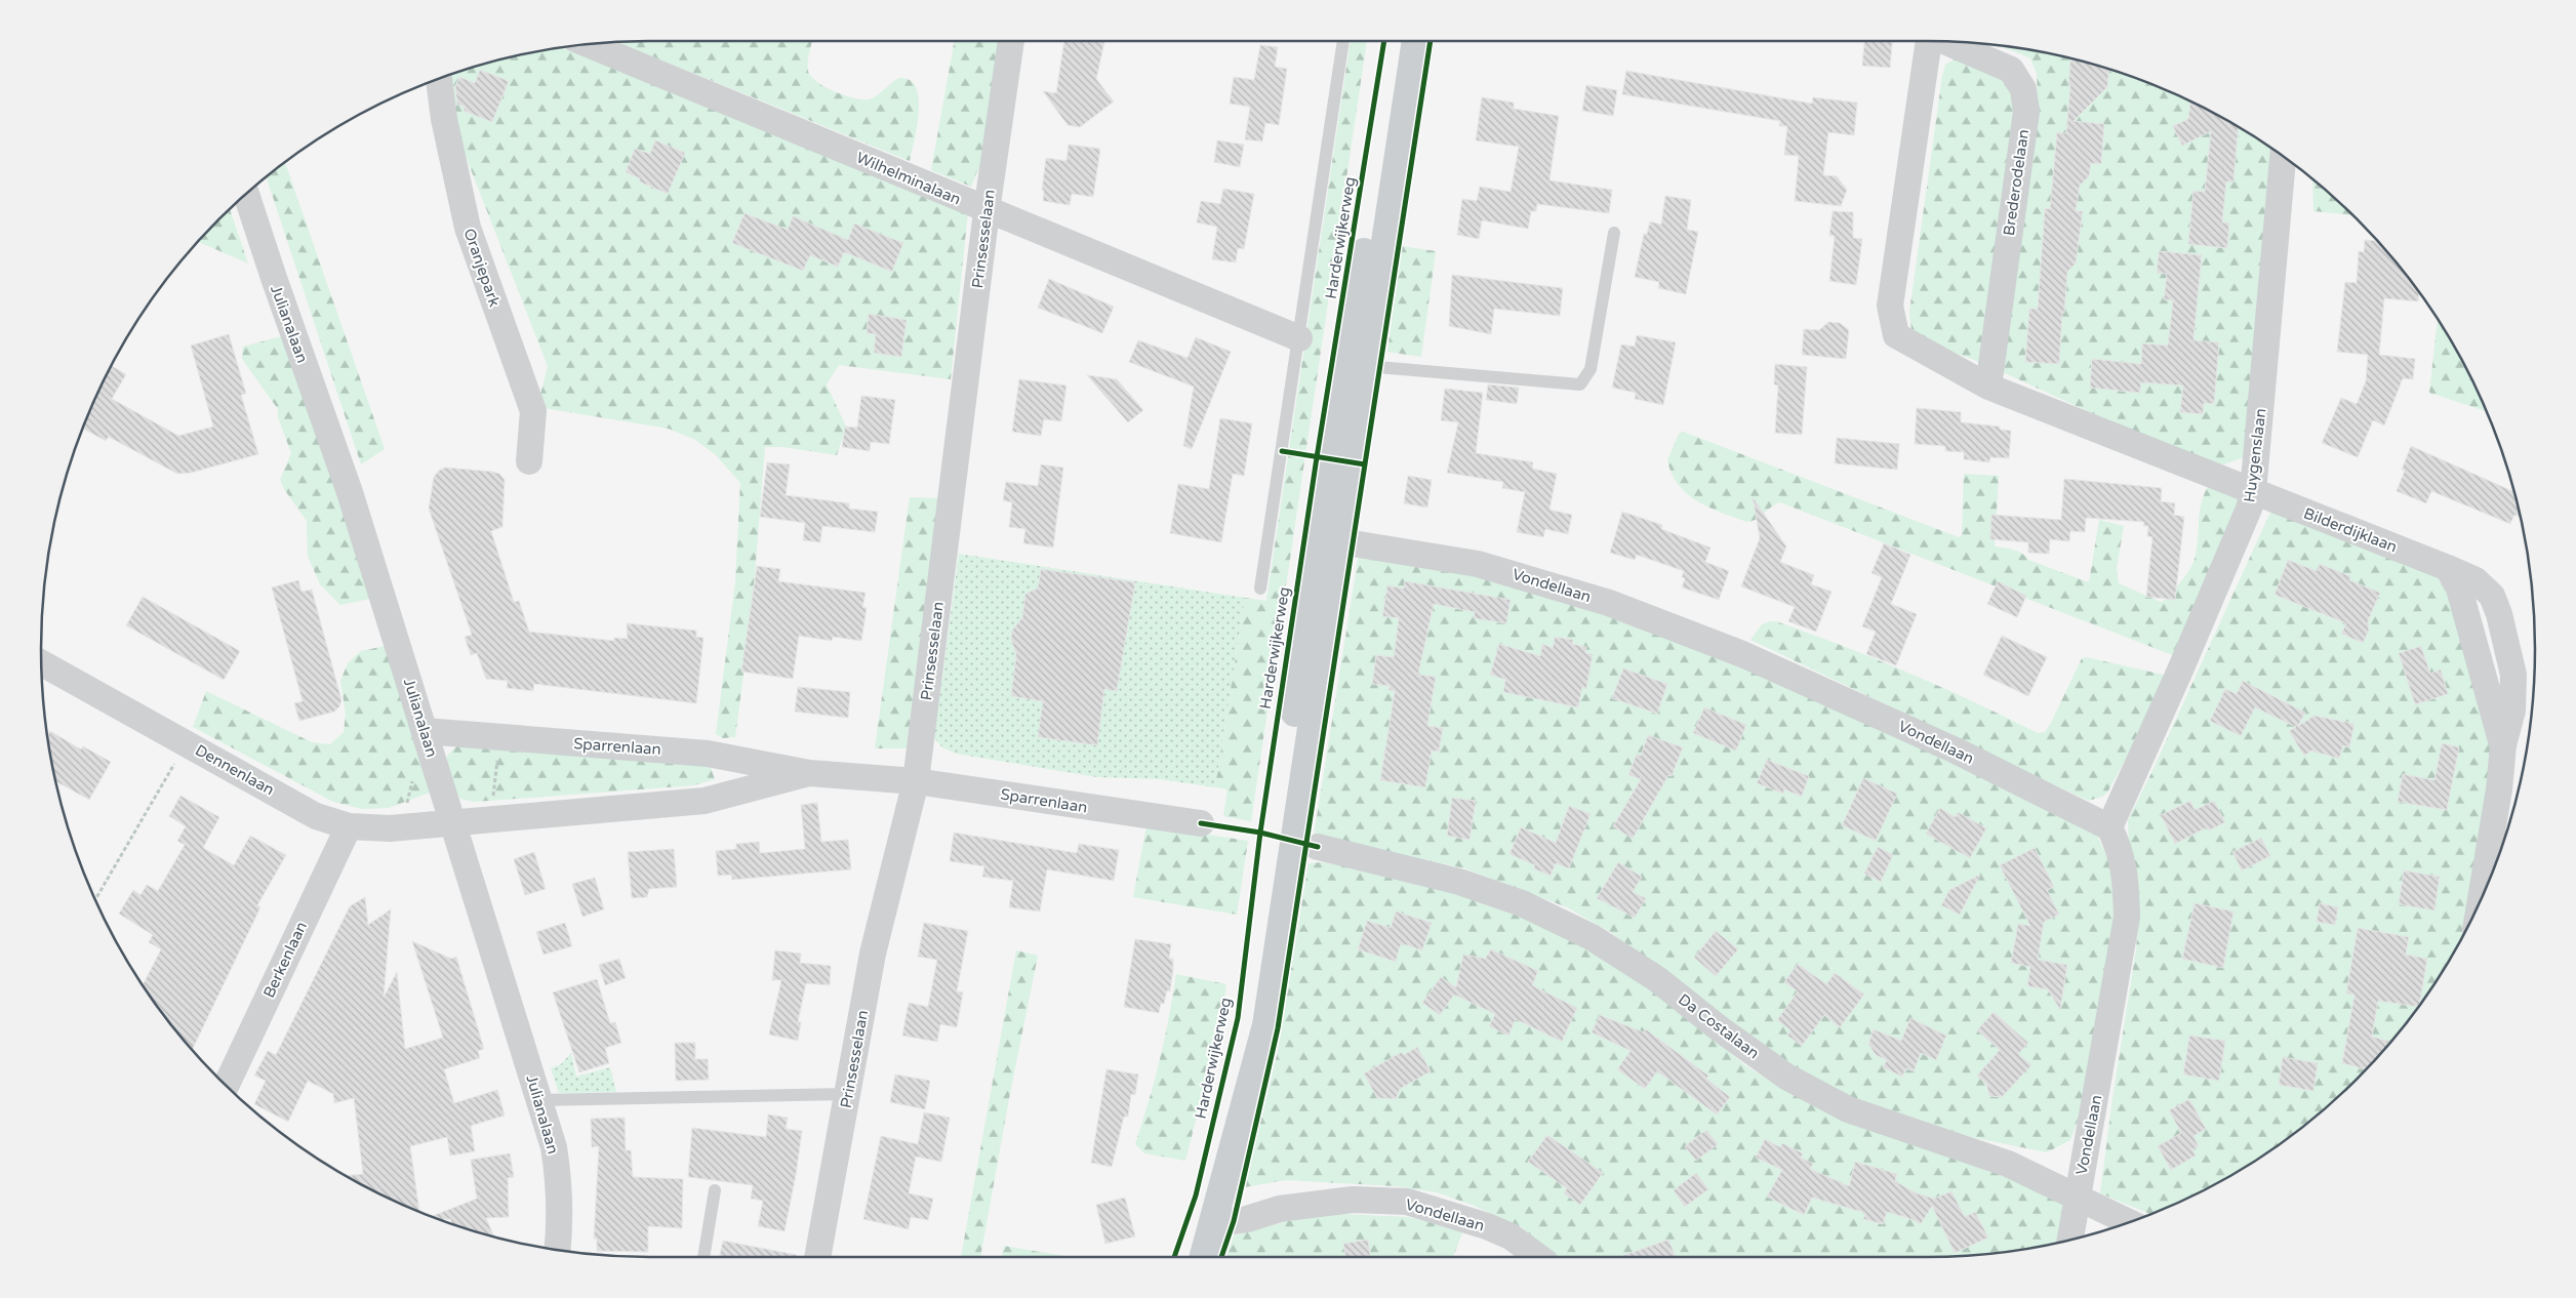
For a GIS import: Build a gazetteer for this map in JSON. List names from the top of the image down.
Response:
{
  "streets": {
    "main road": ["Harderwijkerweg"],
    "street": [
      "Wilhelminalaan",
      "Brederodelaan",
      "Prinsesselaan",
      "Oranjepark",
      "Julianalaan",
      "Huygenslaan",
      "Bilderdijklaan",
      "Vondellaan",
      "Sparrenlaan",
      "Dennenlaan",
      "Berkenlaan",
      "Da Costalaan"
    ]
  },
  "crossings": [
    ["Wilhelminalaan", "Harderwijkerweg"],
    ["Wilhelminalaan", "Prinsesselaan"],
    ["Brederodelaan", "Huygenslaan"],
    ["Brederodelaan", "Bilderdijklaan"],
    ["Prinsesselaan", "Sparrenlaan"],
    ["Julianalaan", "Sparrenlaan"],
    ["Julianalaan", "Dennenlaan"],
    ["Huygenslaan", "Bilderdijklaan"],
    ["Huygenslaan", "Vondellaan"],
    ["Vondellaan", "Da Costalaan"],
    ["Sparrenlaan", "Dennenlaan"],
    ["Dennenlaan", "Berkenlaan"]
  ]
}
